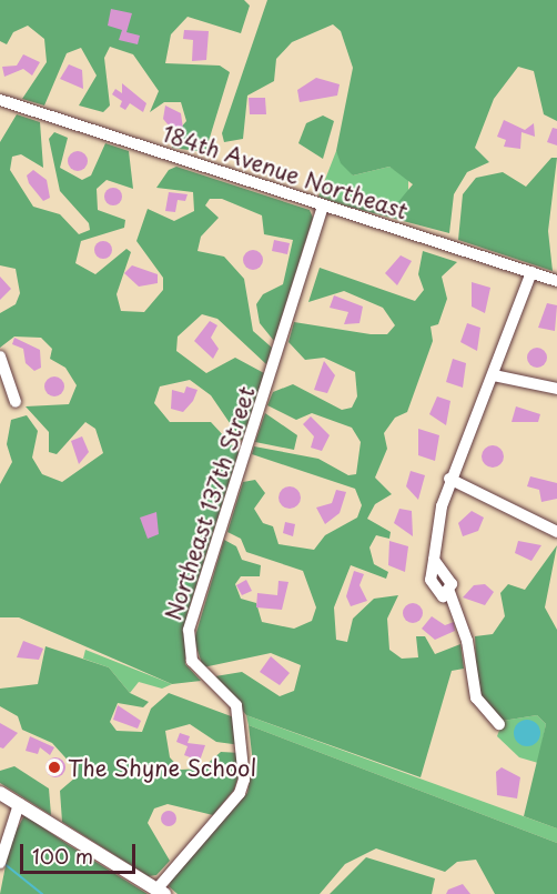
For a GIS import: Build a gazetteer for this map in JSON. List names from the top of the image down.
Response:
{
  "streets": {
    "street": ["184th Avenue Northeast", "Northeast 137th Street"]
  },
  "crossings": [
    ["184th Avenue Northeast", "Northeast 137th Street"]
  ],
  "places": ["The Shyne School"],
  "scale_bar": "100 m"
}
